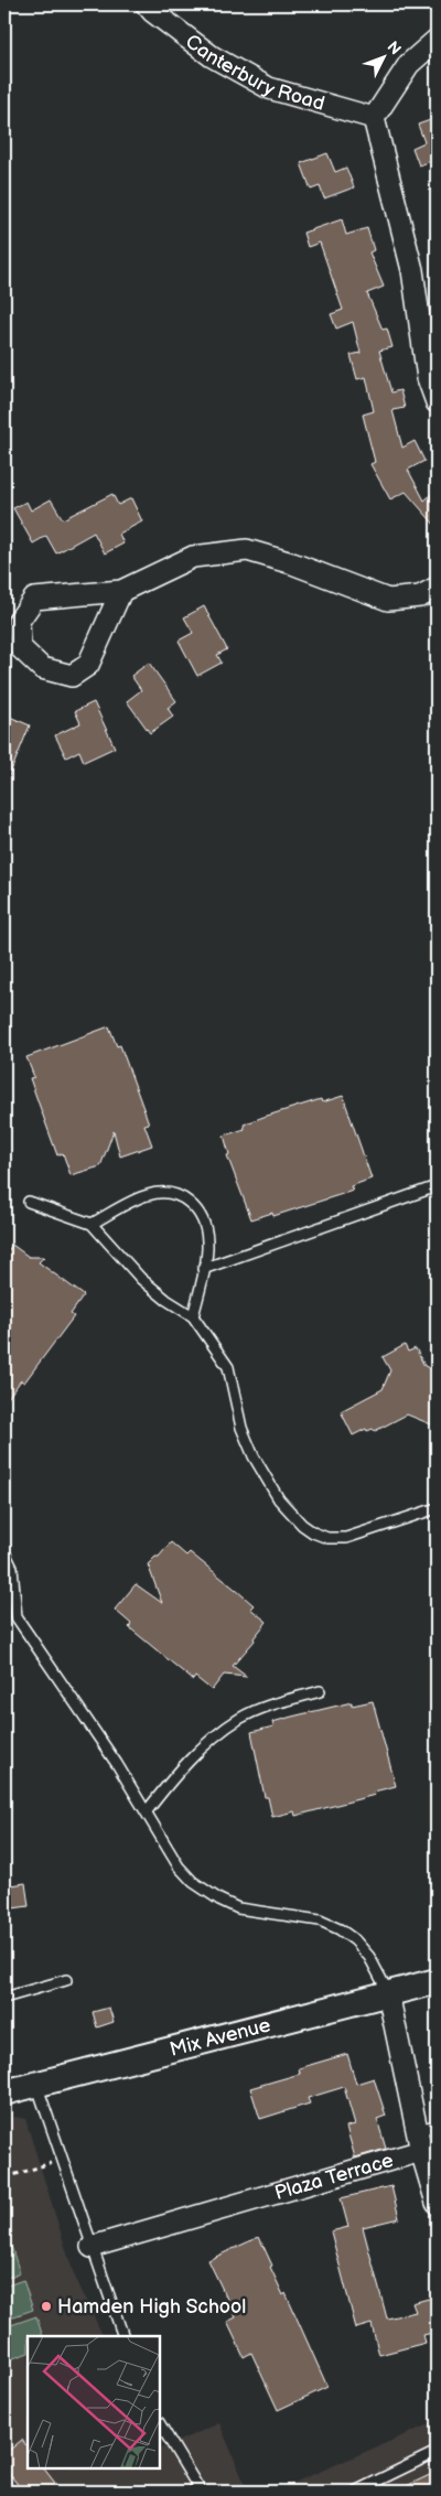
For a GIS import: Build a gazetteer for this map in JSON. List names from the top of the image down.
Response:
{
  "streets": {
    "street": ["Canterbury Road", "Mix Avenue", "Plaza Terrace"]
  },
  "places": ["Hamden High School"],
  "north": "top right"
}
